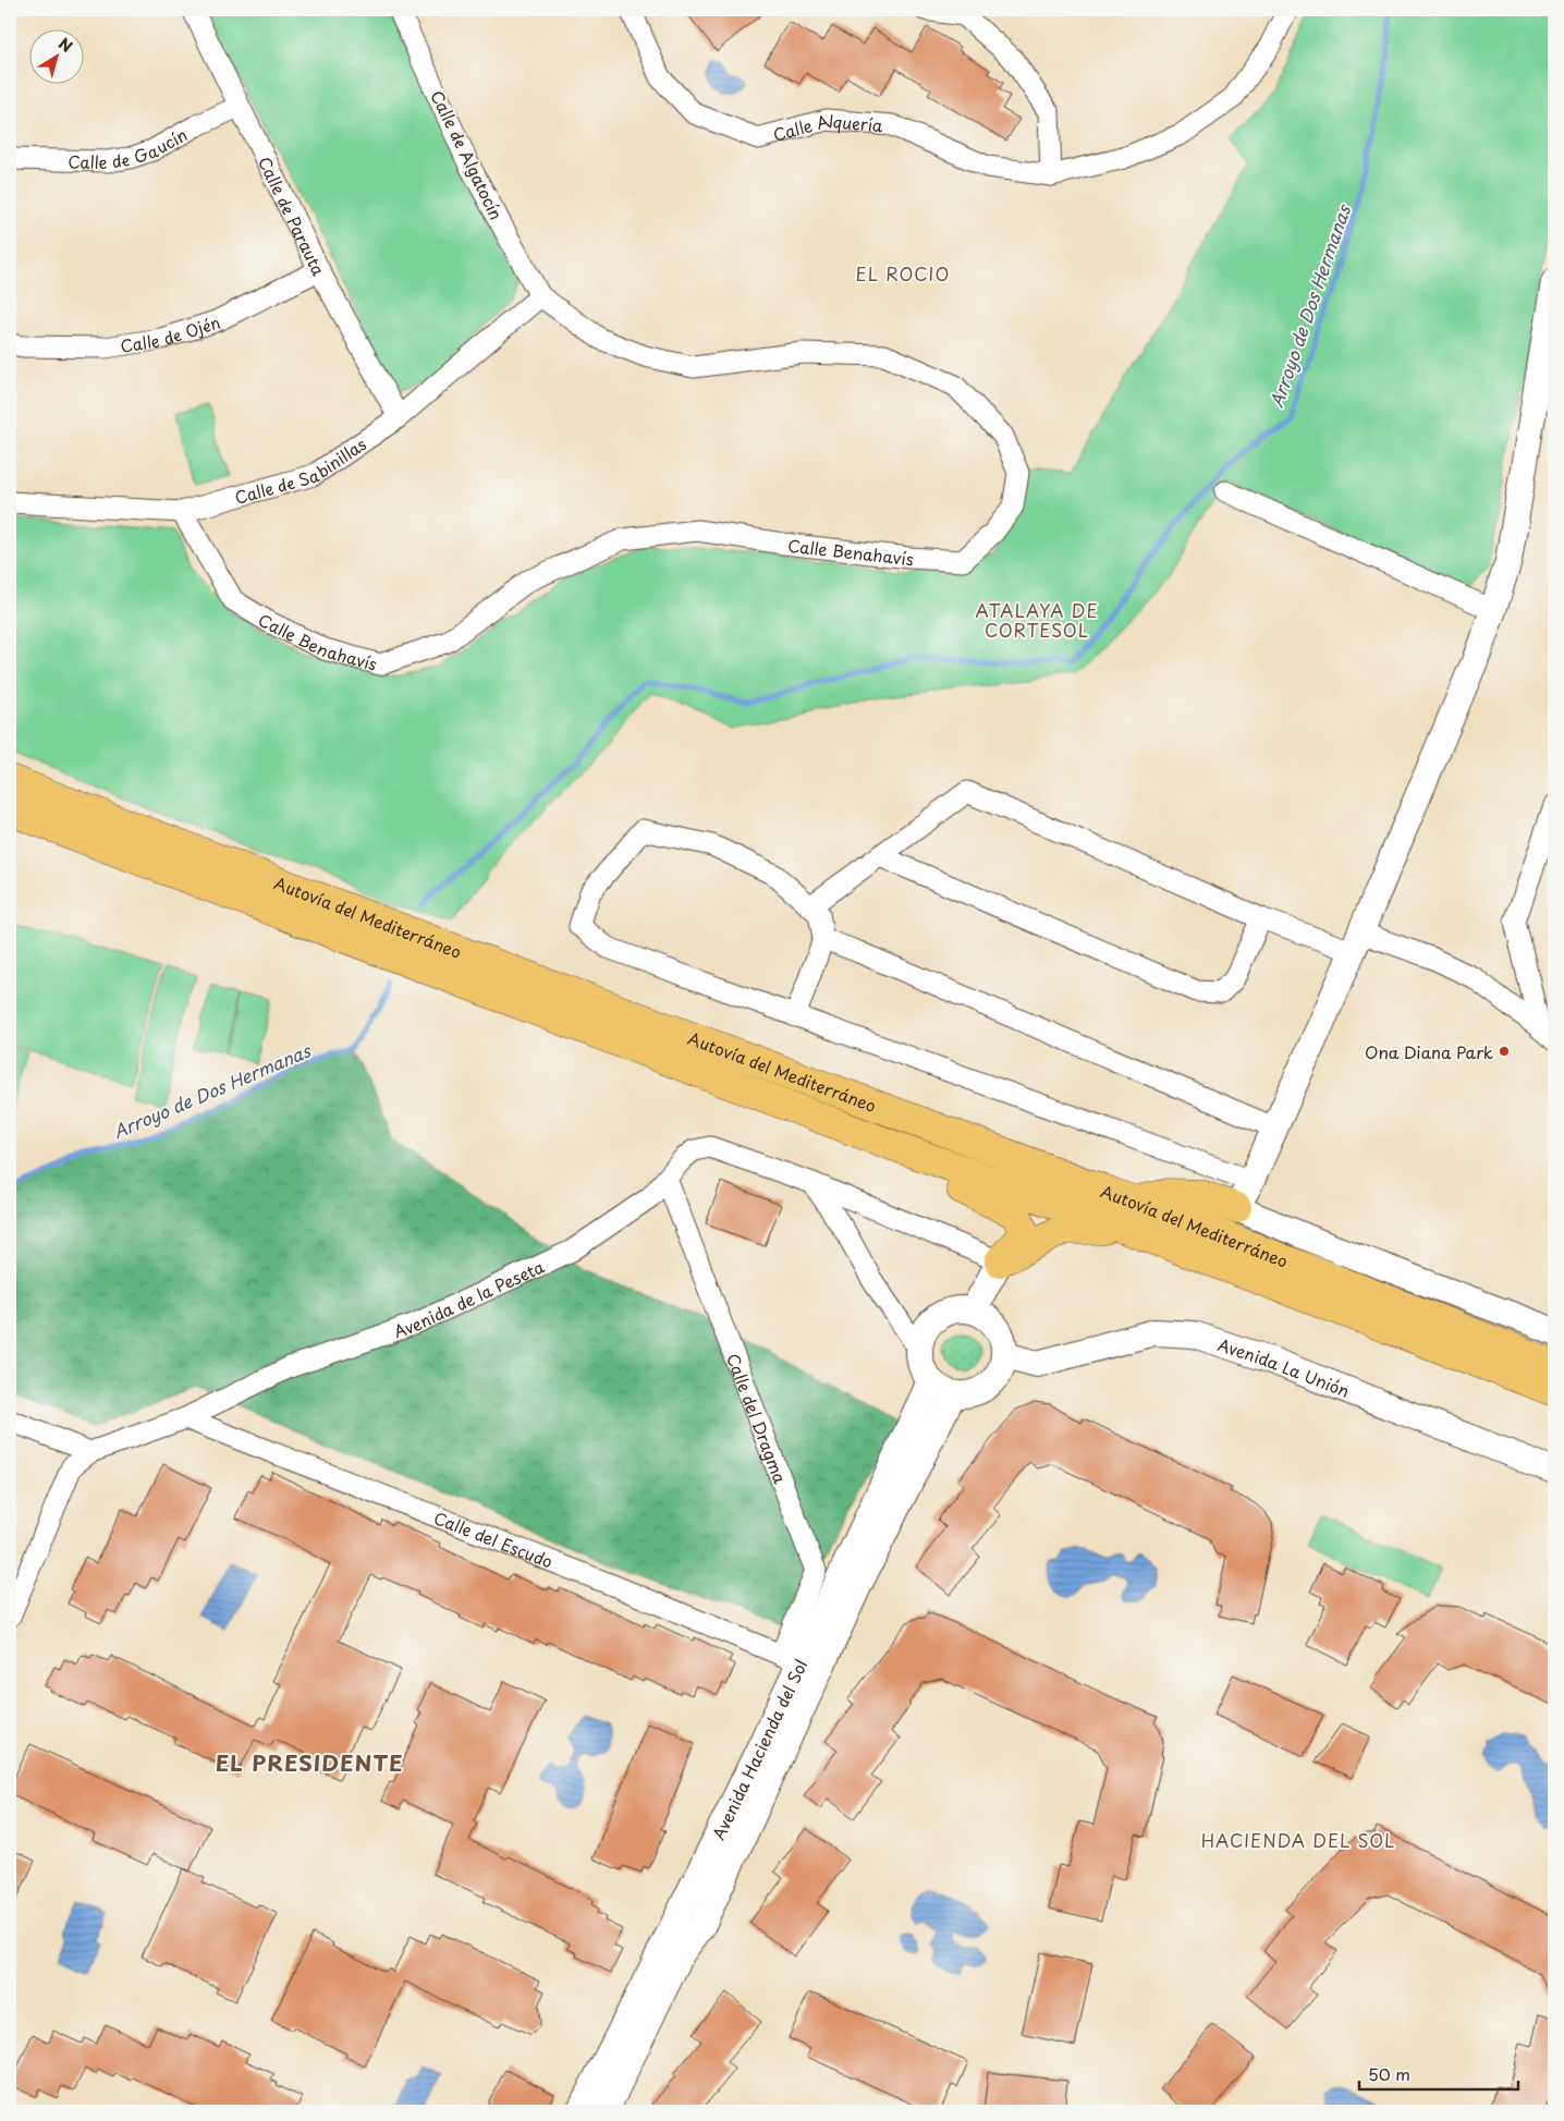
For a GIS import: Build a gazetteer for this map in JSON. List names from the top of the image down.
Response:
{
  "streets": {
    "highway": ["Autovía del Mediterráneo"],
    "street": [
      "Calle Alquería",
      "Calle de Gaucín",
      "Calle de Algatocín",
      "Calle de Parauta",
      "Calle de Ojén",
      "Calle de Sabinillas",
      "Calle Benahavís",
      "Avenida de la Peseta",
      "Avenida La Unión",
      "Calle del Dragma",
      "Calle del Escudo",
      "Avenida Hacienda del Sol"
    ]
  },
  "crossings": [
    ["Calle de Gaucín", "Calle de Parauta"],
    ["Calle de Algatocín", "Calle de Sabinillas"],
    ["Calle de Algatocín", "Calle Benahavís"],
    ["Calle de Parauta", "Calle de Ojén"],
    ["Calle de Parauta", "Calle de Sabinillas"],
    ["Calle de Sabinillas", "Calle Benahavís"],
    ["Avenida de la Peseta", "Calle del Dragma"],
    ["Avenida de la Peseta", "Calle del Escudo"],
    ["Avenida La Unión", "Avenida Hacienda del Sol"],
    ["Calle del Dragma", "Calle del Escudo"],
    ["Calle del Dragma", "Avenida Hacienda del Sol"],
    ["Calle del Escudo", "Avenida Hacienda del Sol"]
  ],
  "districts": [
    "EL ROCIO",
    "ATALAYA DE CORTESOL",
    "EL PRESIDENTE",
    "HACIENDA DEL SOL"
  ],
  "water": ["Arroyo de Dos Hermanas"],
  "places": ["Ona Diana Park"],
  "scale_bar": "50 m",
  "north": "top right"
}
